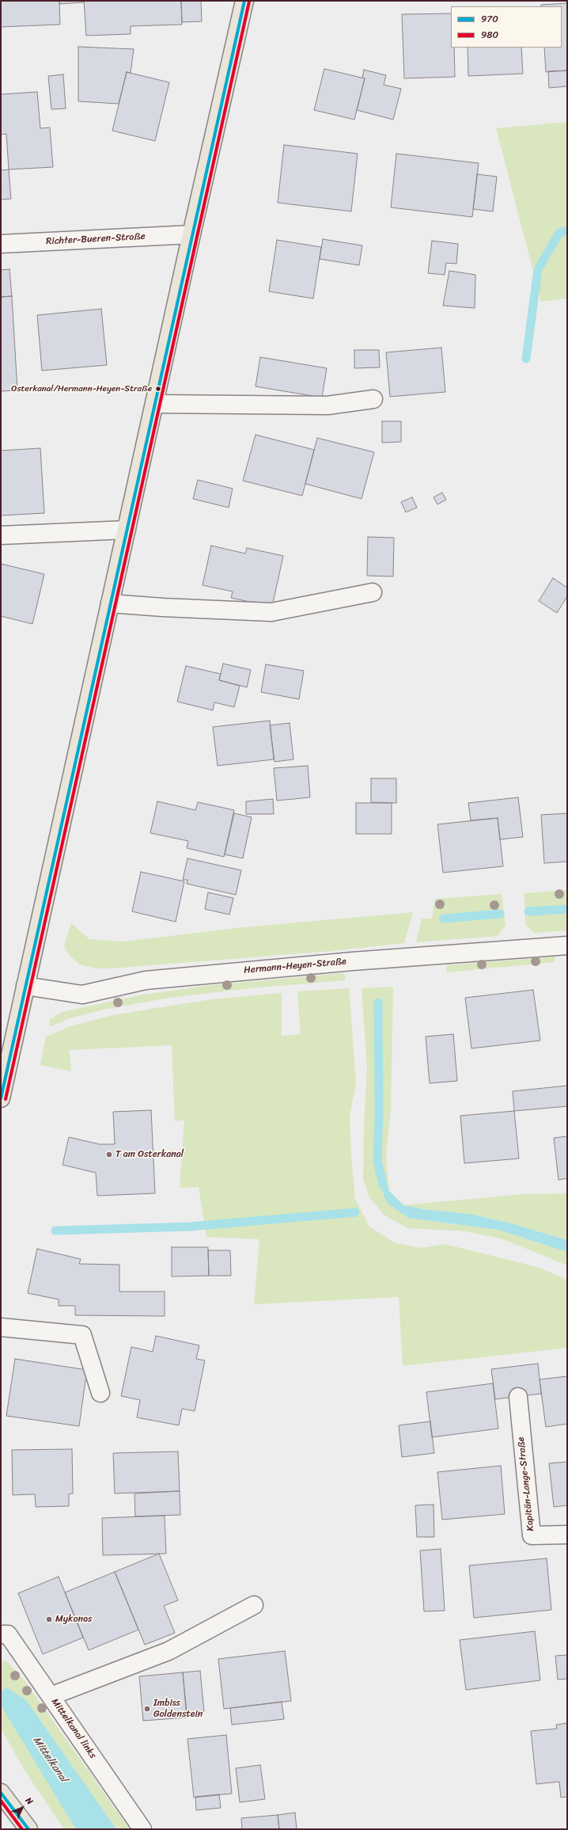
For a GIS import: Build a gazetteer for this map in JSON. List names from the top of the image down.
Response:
{
  "streets": {
    "street": [
      "Richter-Bueren-Straße",
      "Hermann-Heyen-Straße",
      "Kapitän-Lange-Straße",
      "Mittelkanal links"
    ]
  },
  "water": ["Mittelkanal"],
  "places": [
    "Osterkanal/Hermann-Heyen-Straße",
    "T am Osterkanal",
    "Mykonos",
    "Imbiss Goldenstein"
  ],
  "lines": ["transit line 970", "transit line 980"],
  "legend": ["970", "980"],
  "north": "top right"
}
